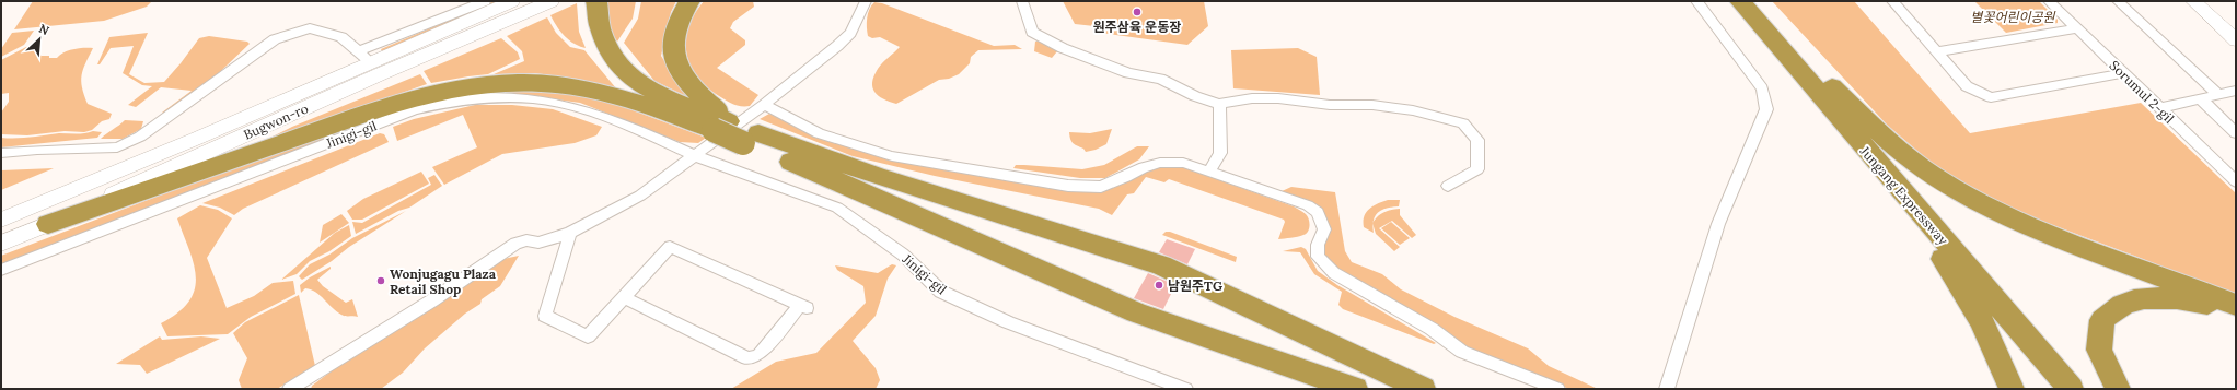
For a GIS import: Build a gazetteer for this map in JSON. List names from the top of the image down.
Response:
{
  "streets": {
    "highway": ["Jungang Expressway"],
    "street": ["Sorumul 2-gil", "Bugwon-ro", "Jinigi-gil"]
  },
  "parks": ["별꽃어린이공원"],
  "places": ["원주삼육 운동장", "Wonjugagu Plaza Retail Shop", "남원주TG"],
  "north": "top right"
}
